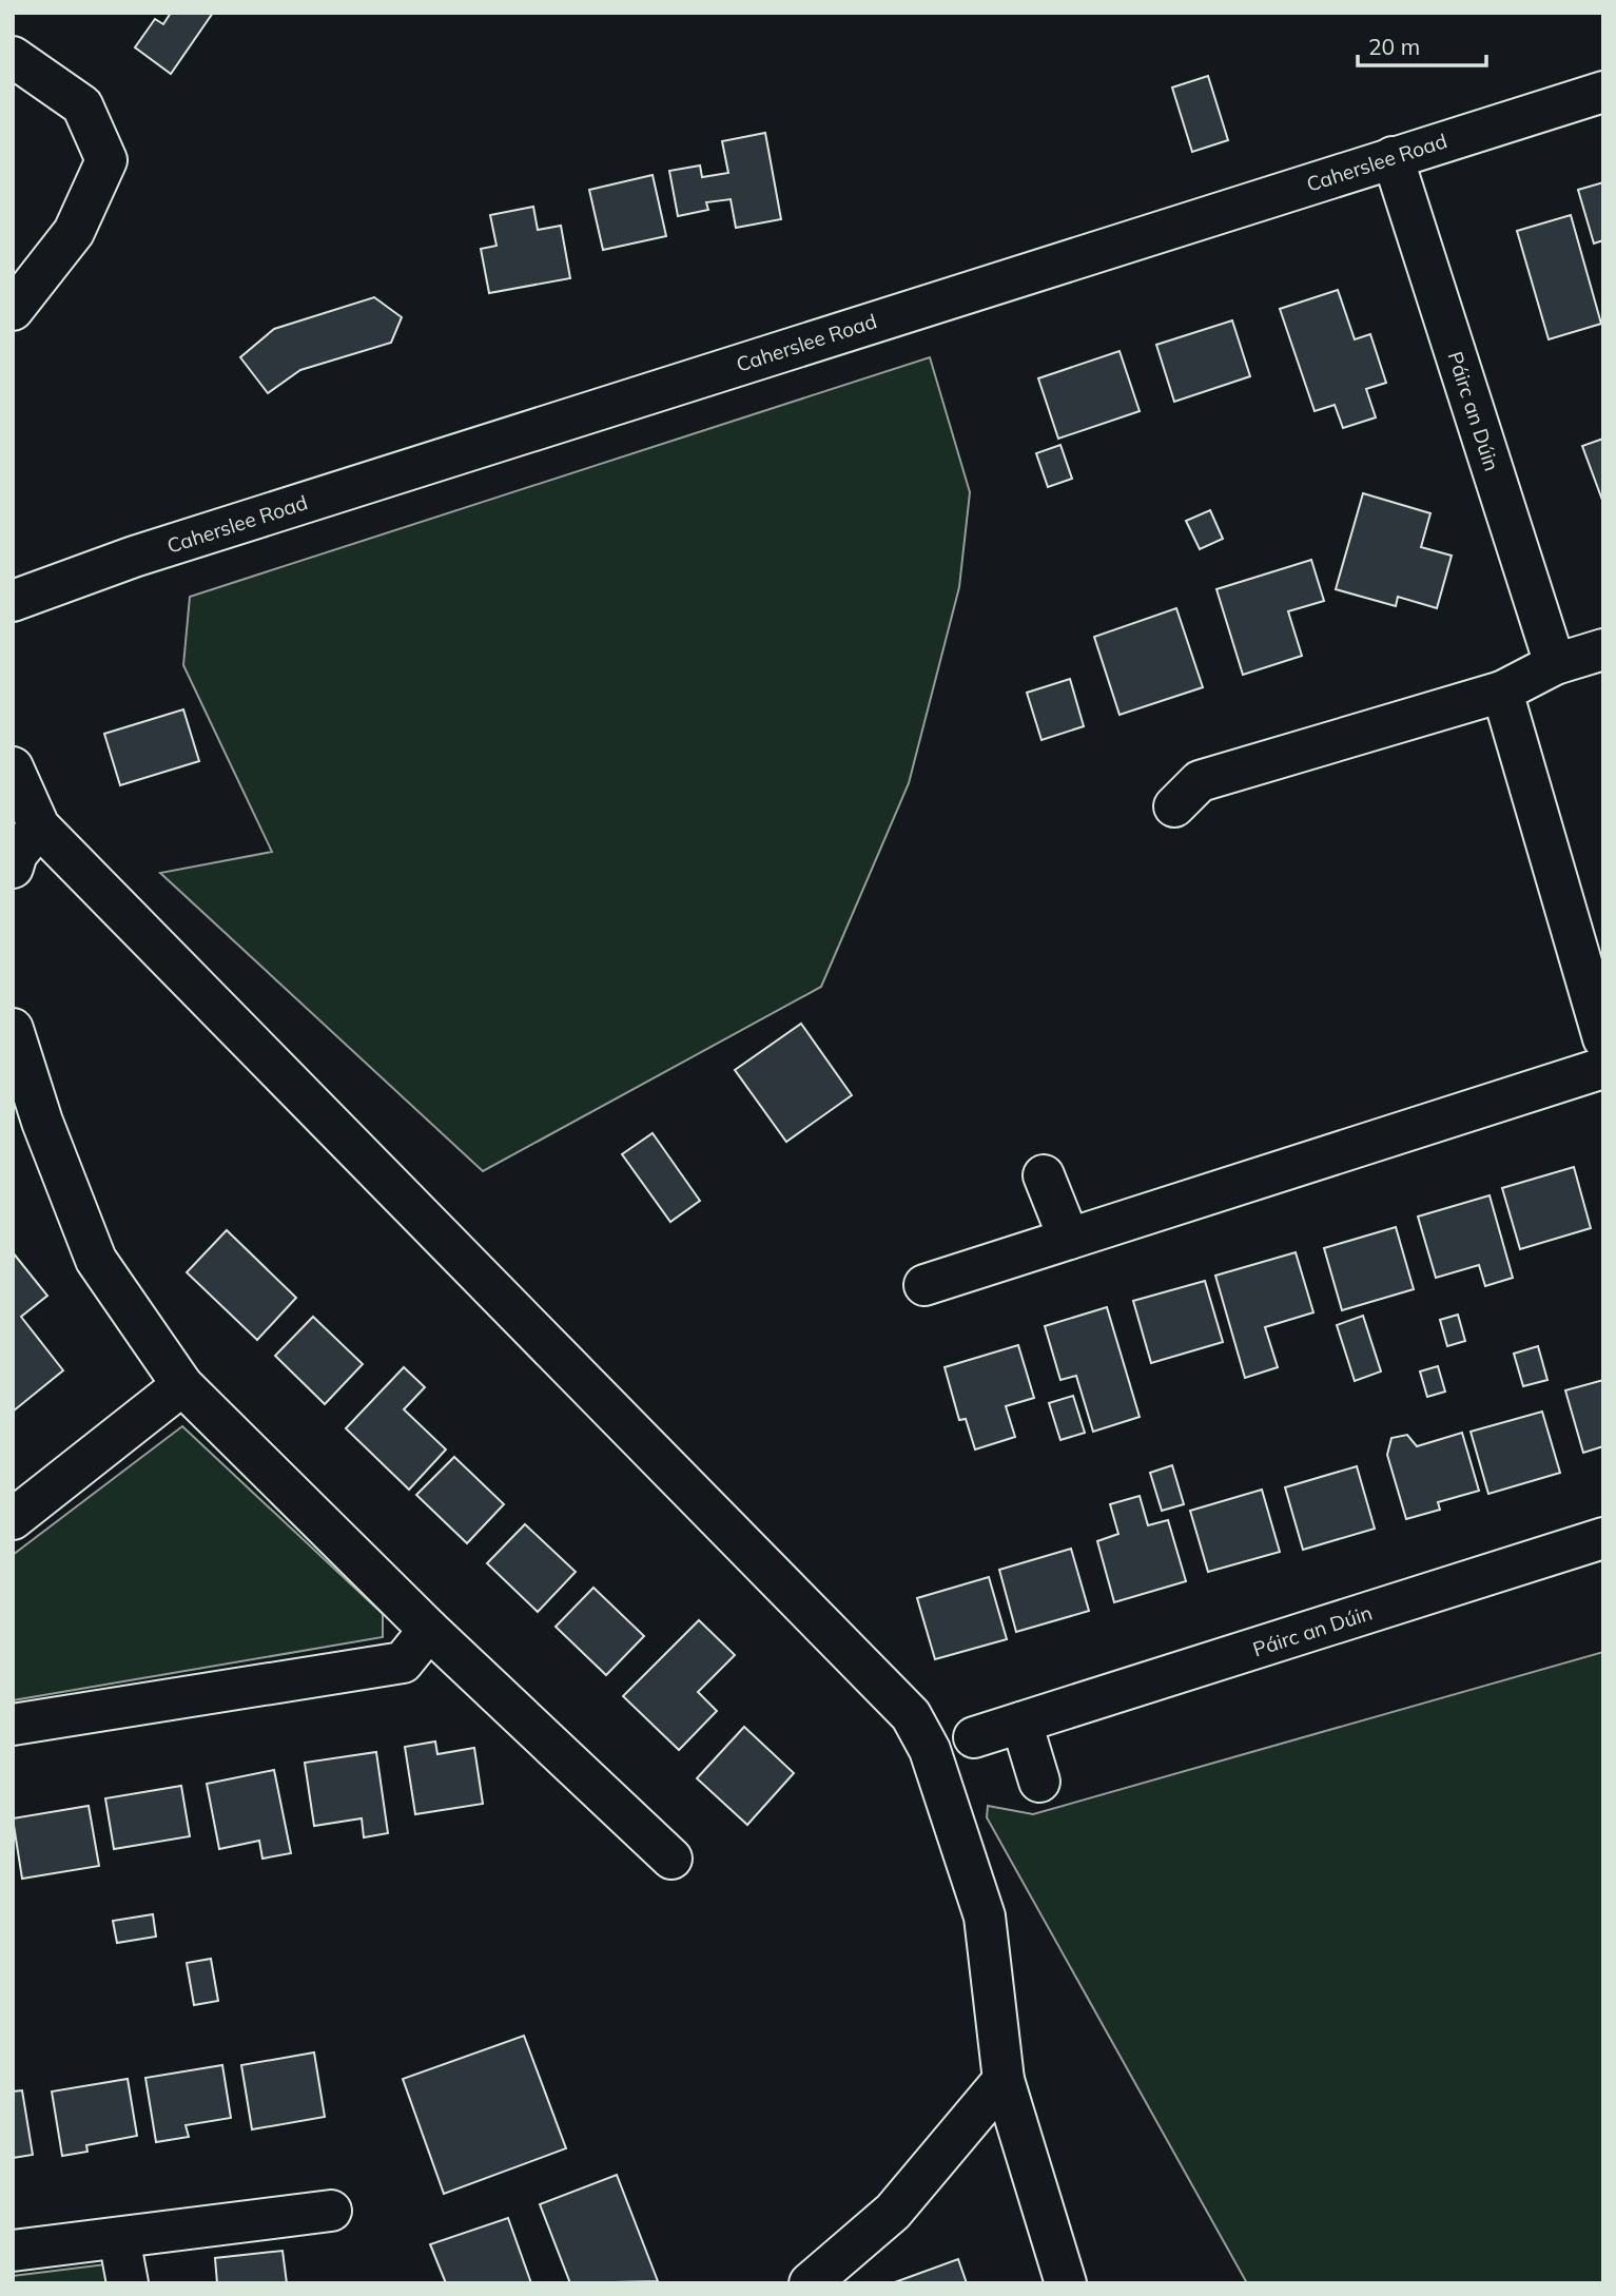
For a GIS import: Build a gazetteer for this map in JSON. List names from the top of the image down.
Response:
{
  "streets": {
    "street": ["Caherslee Road", "Páirc an Dúin"]
  },
  "crossings": [
    ["Caherslee Road", "Páirc an Dúin"]
  ],
  "scale_bar": "20 m"
}
